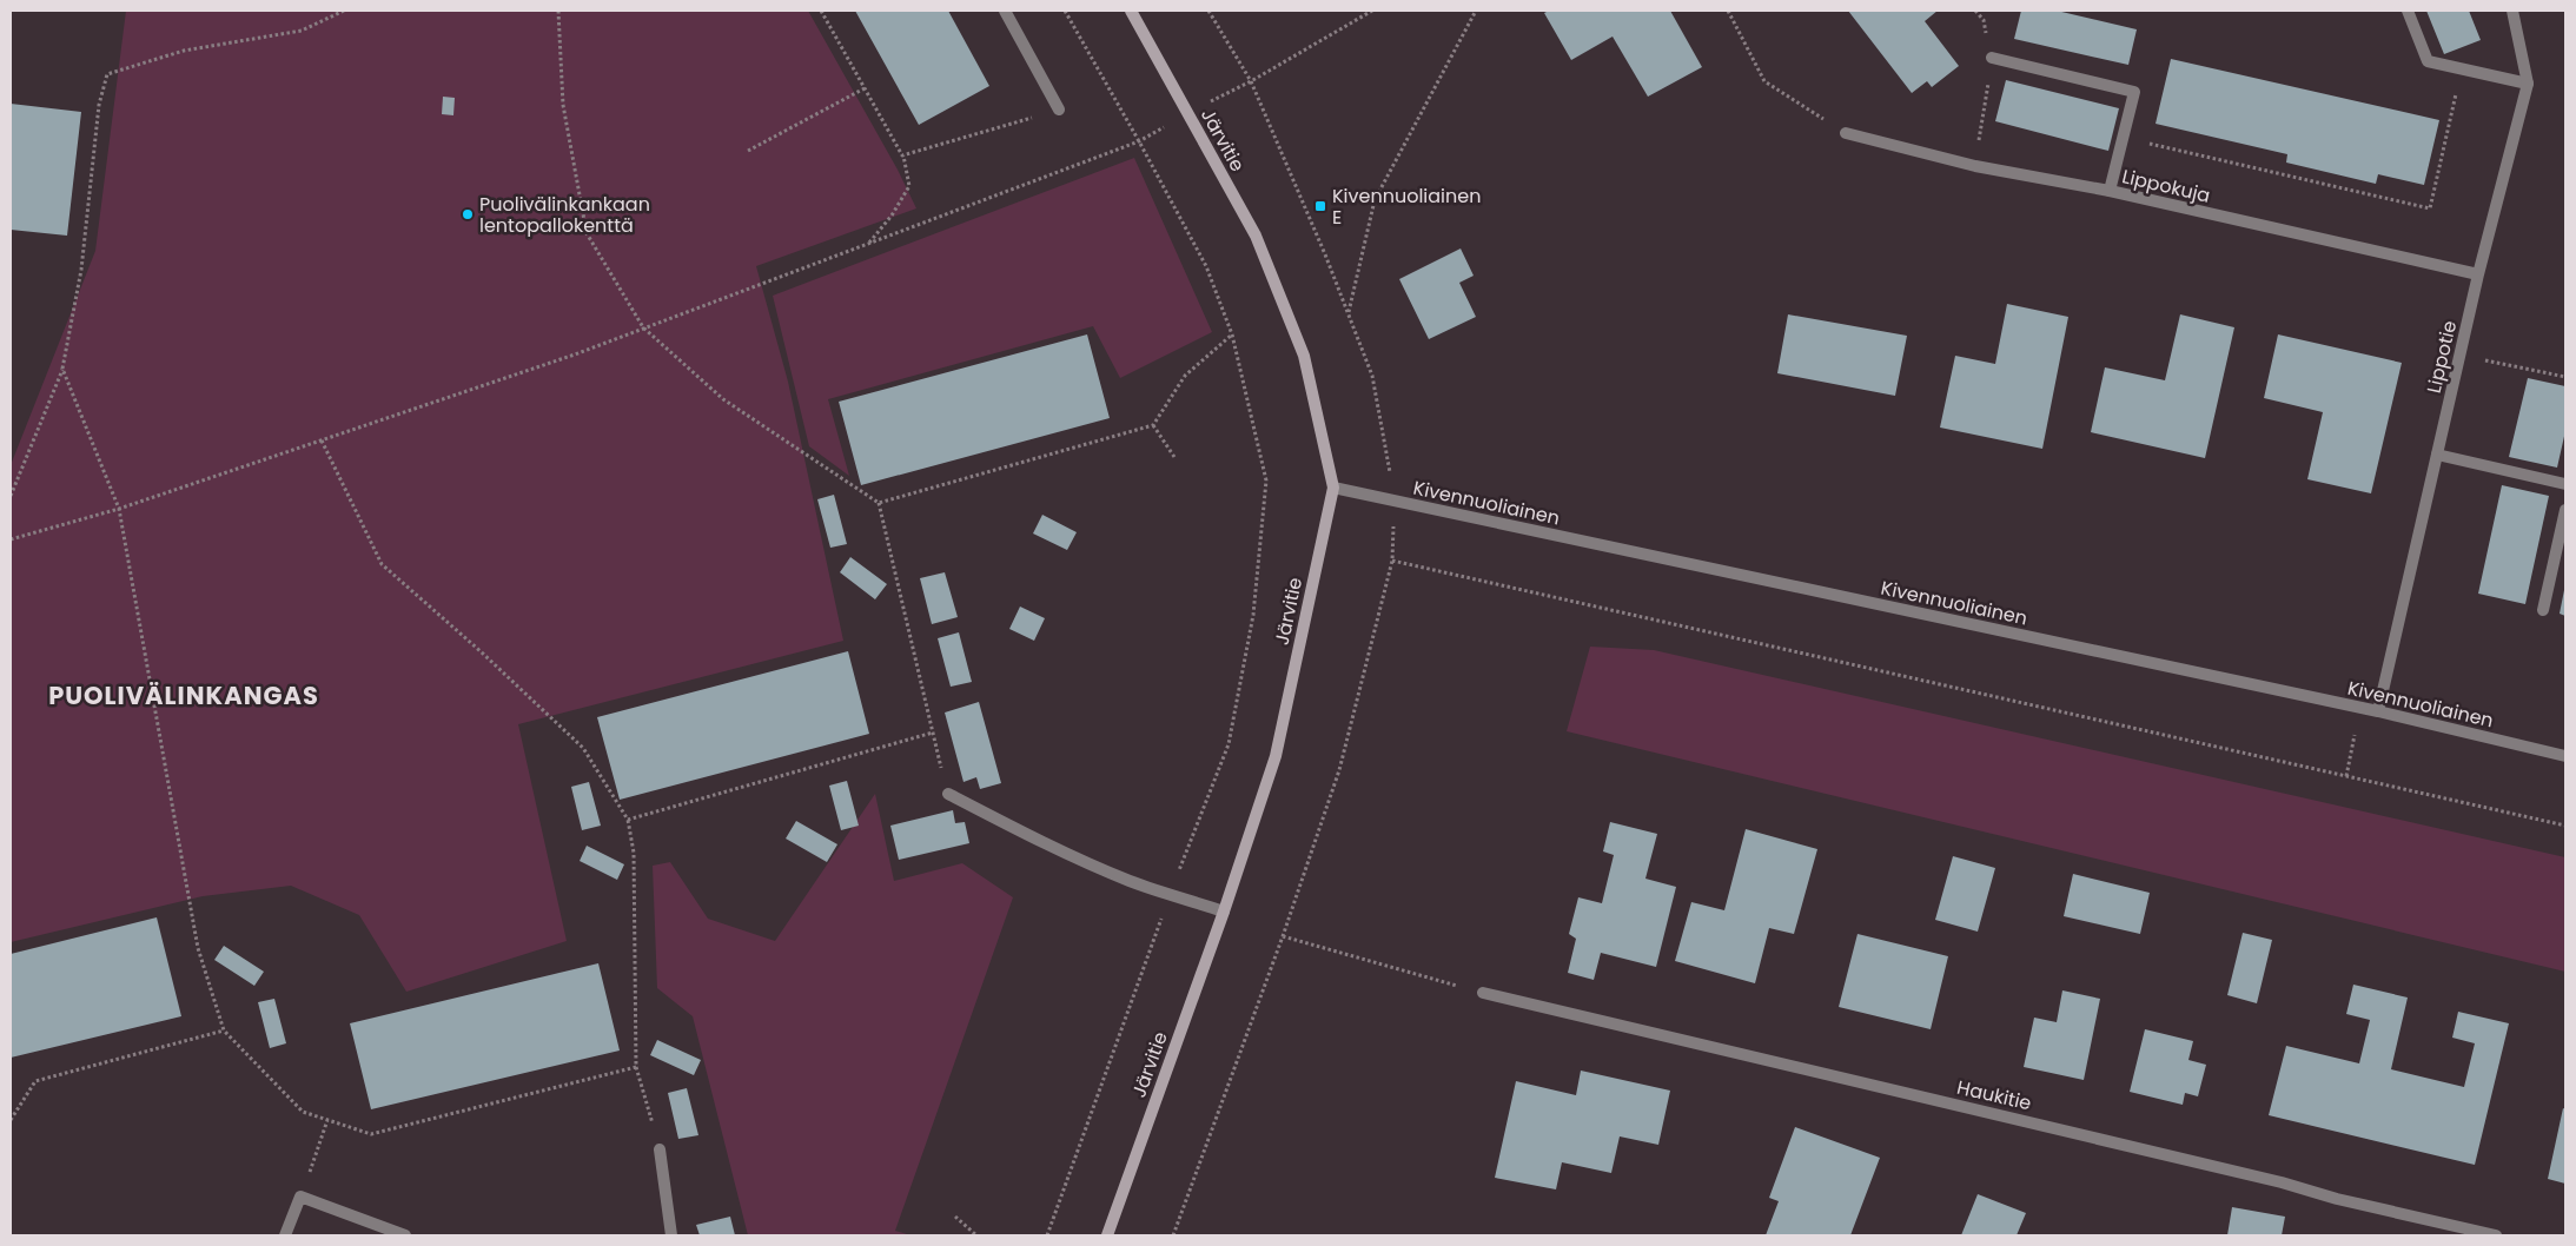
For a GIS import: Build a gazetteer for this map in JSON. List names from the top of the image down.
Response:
{
  "streets": {
    "street": [
      "Järvitie",
      "Lippokuja",
      "Lippotie",
      "Kivennuoliainen",
      "Haukitie"
    ]
  },
  "crossings": [
    ["Järvitie", "Kivennuoliainen"],
    ["Lippokuja", "Lippotie"],
    ["Lippotie", "Kivennuoliainen"]
  ],
  "districts": ["PUOLIVÄLINKANGAS"],
  "places": {
    "transit": ["Kivennuoliainen E"],
    "other": ["Puolivälinkankaan lentopallokenttä"]
  }
}
